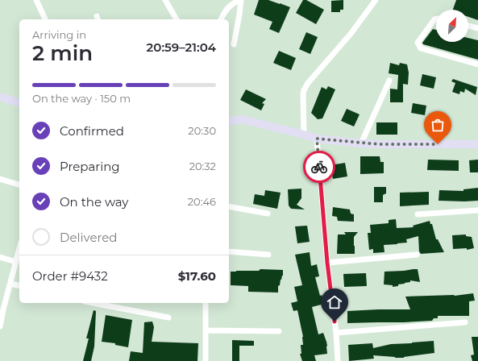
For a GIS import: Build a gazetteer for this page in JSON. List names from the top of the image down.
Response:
{
  "north": "top right",
  "page": {
    "heading": ["2 min", "Arriving in", "20:59–21:04"],
    "panel": ["Order #9432", "$17.60"],
    "bar": "On the way · 150 m",
    "list": [
      ["Confirmed", "20:30"],
      ["Preparing", "20:32"],
      ["On the way", "20:46"],
      "Delivered"
    ]
  }
}
